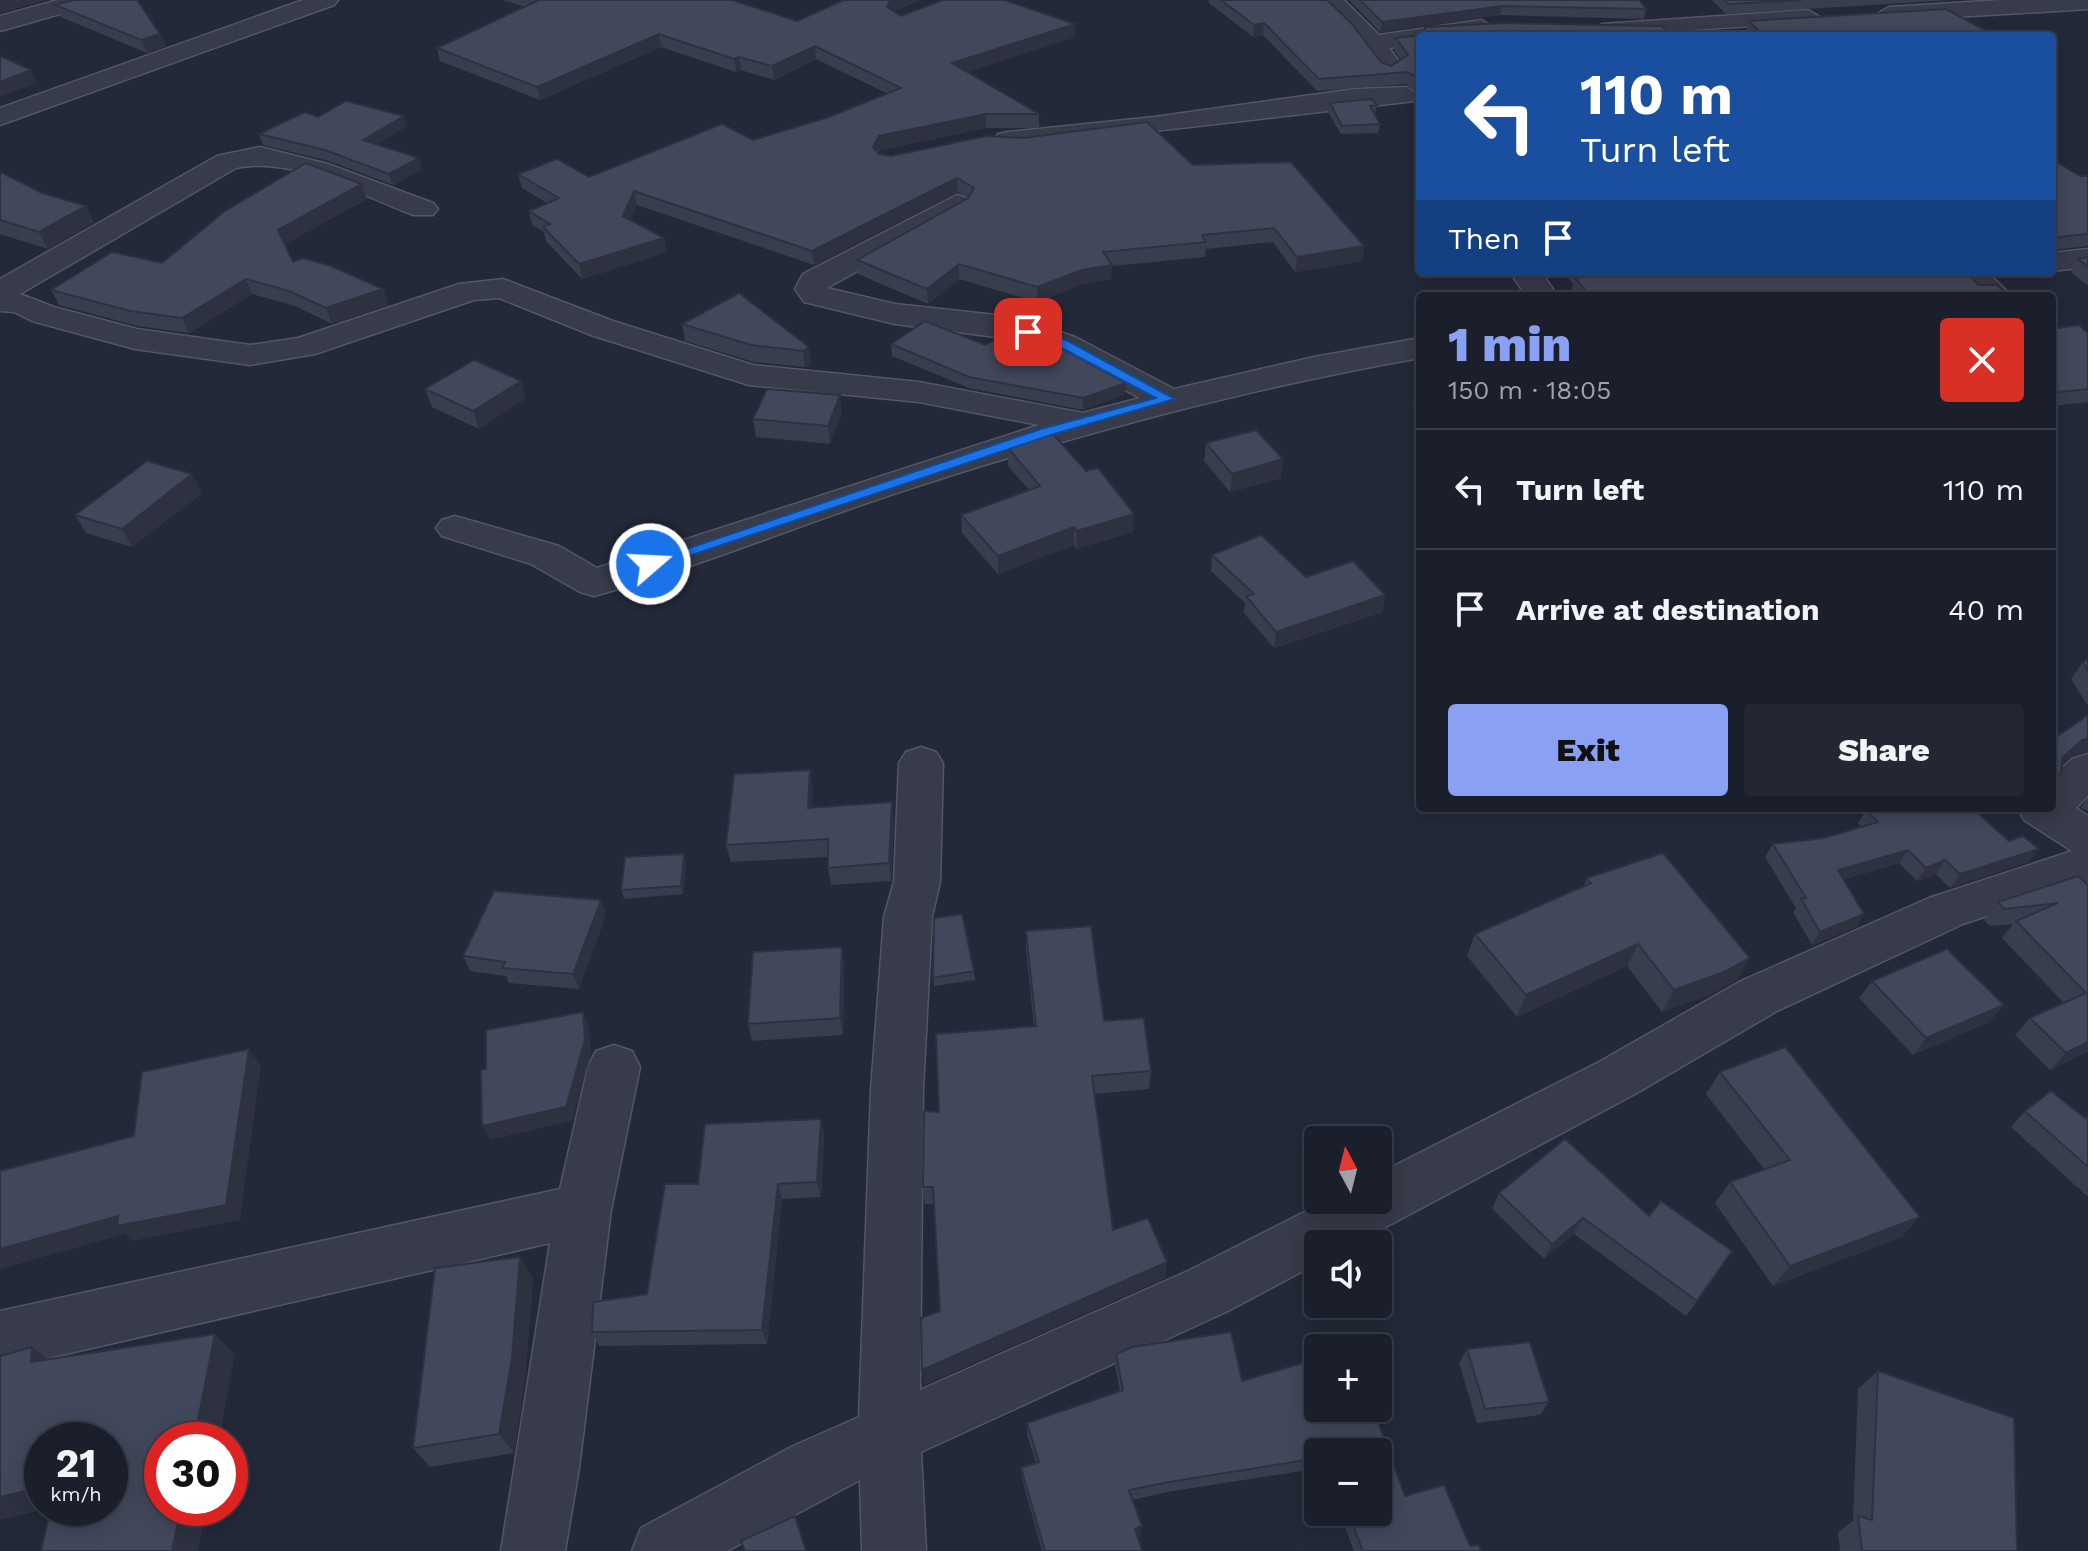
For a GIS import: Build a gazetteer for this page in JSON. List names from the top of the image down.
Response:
{
  "north": "top",
  "page": {
    "turn": ["110 m", "Turn left"],
    "then": "Then",
    "heading": ["1 min", "150 m · 18:05"],
    "list": [
      {
        "name": "Turn left",
        "value": "110 m"
      },
      {
        "name": "Arrive at destination",
        "value": "40 m"
      }
    ],
    "buttons": ["Exit", "Share"],
    "map_buttons": ["+", "−"],
    "speed": "21 km/h",
    "limit": "30"
  }
}
